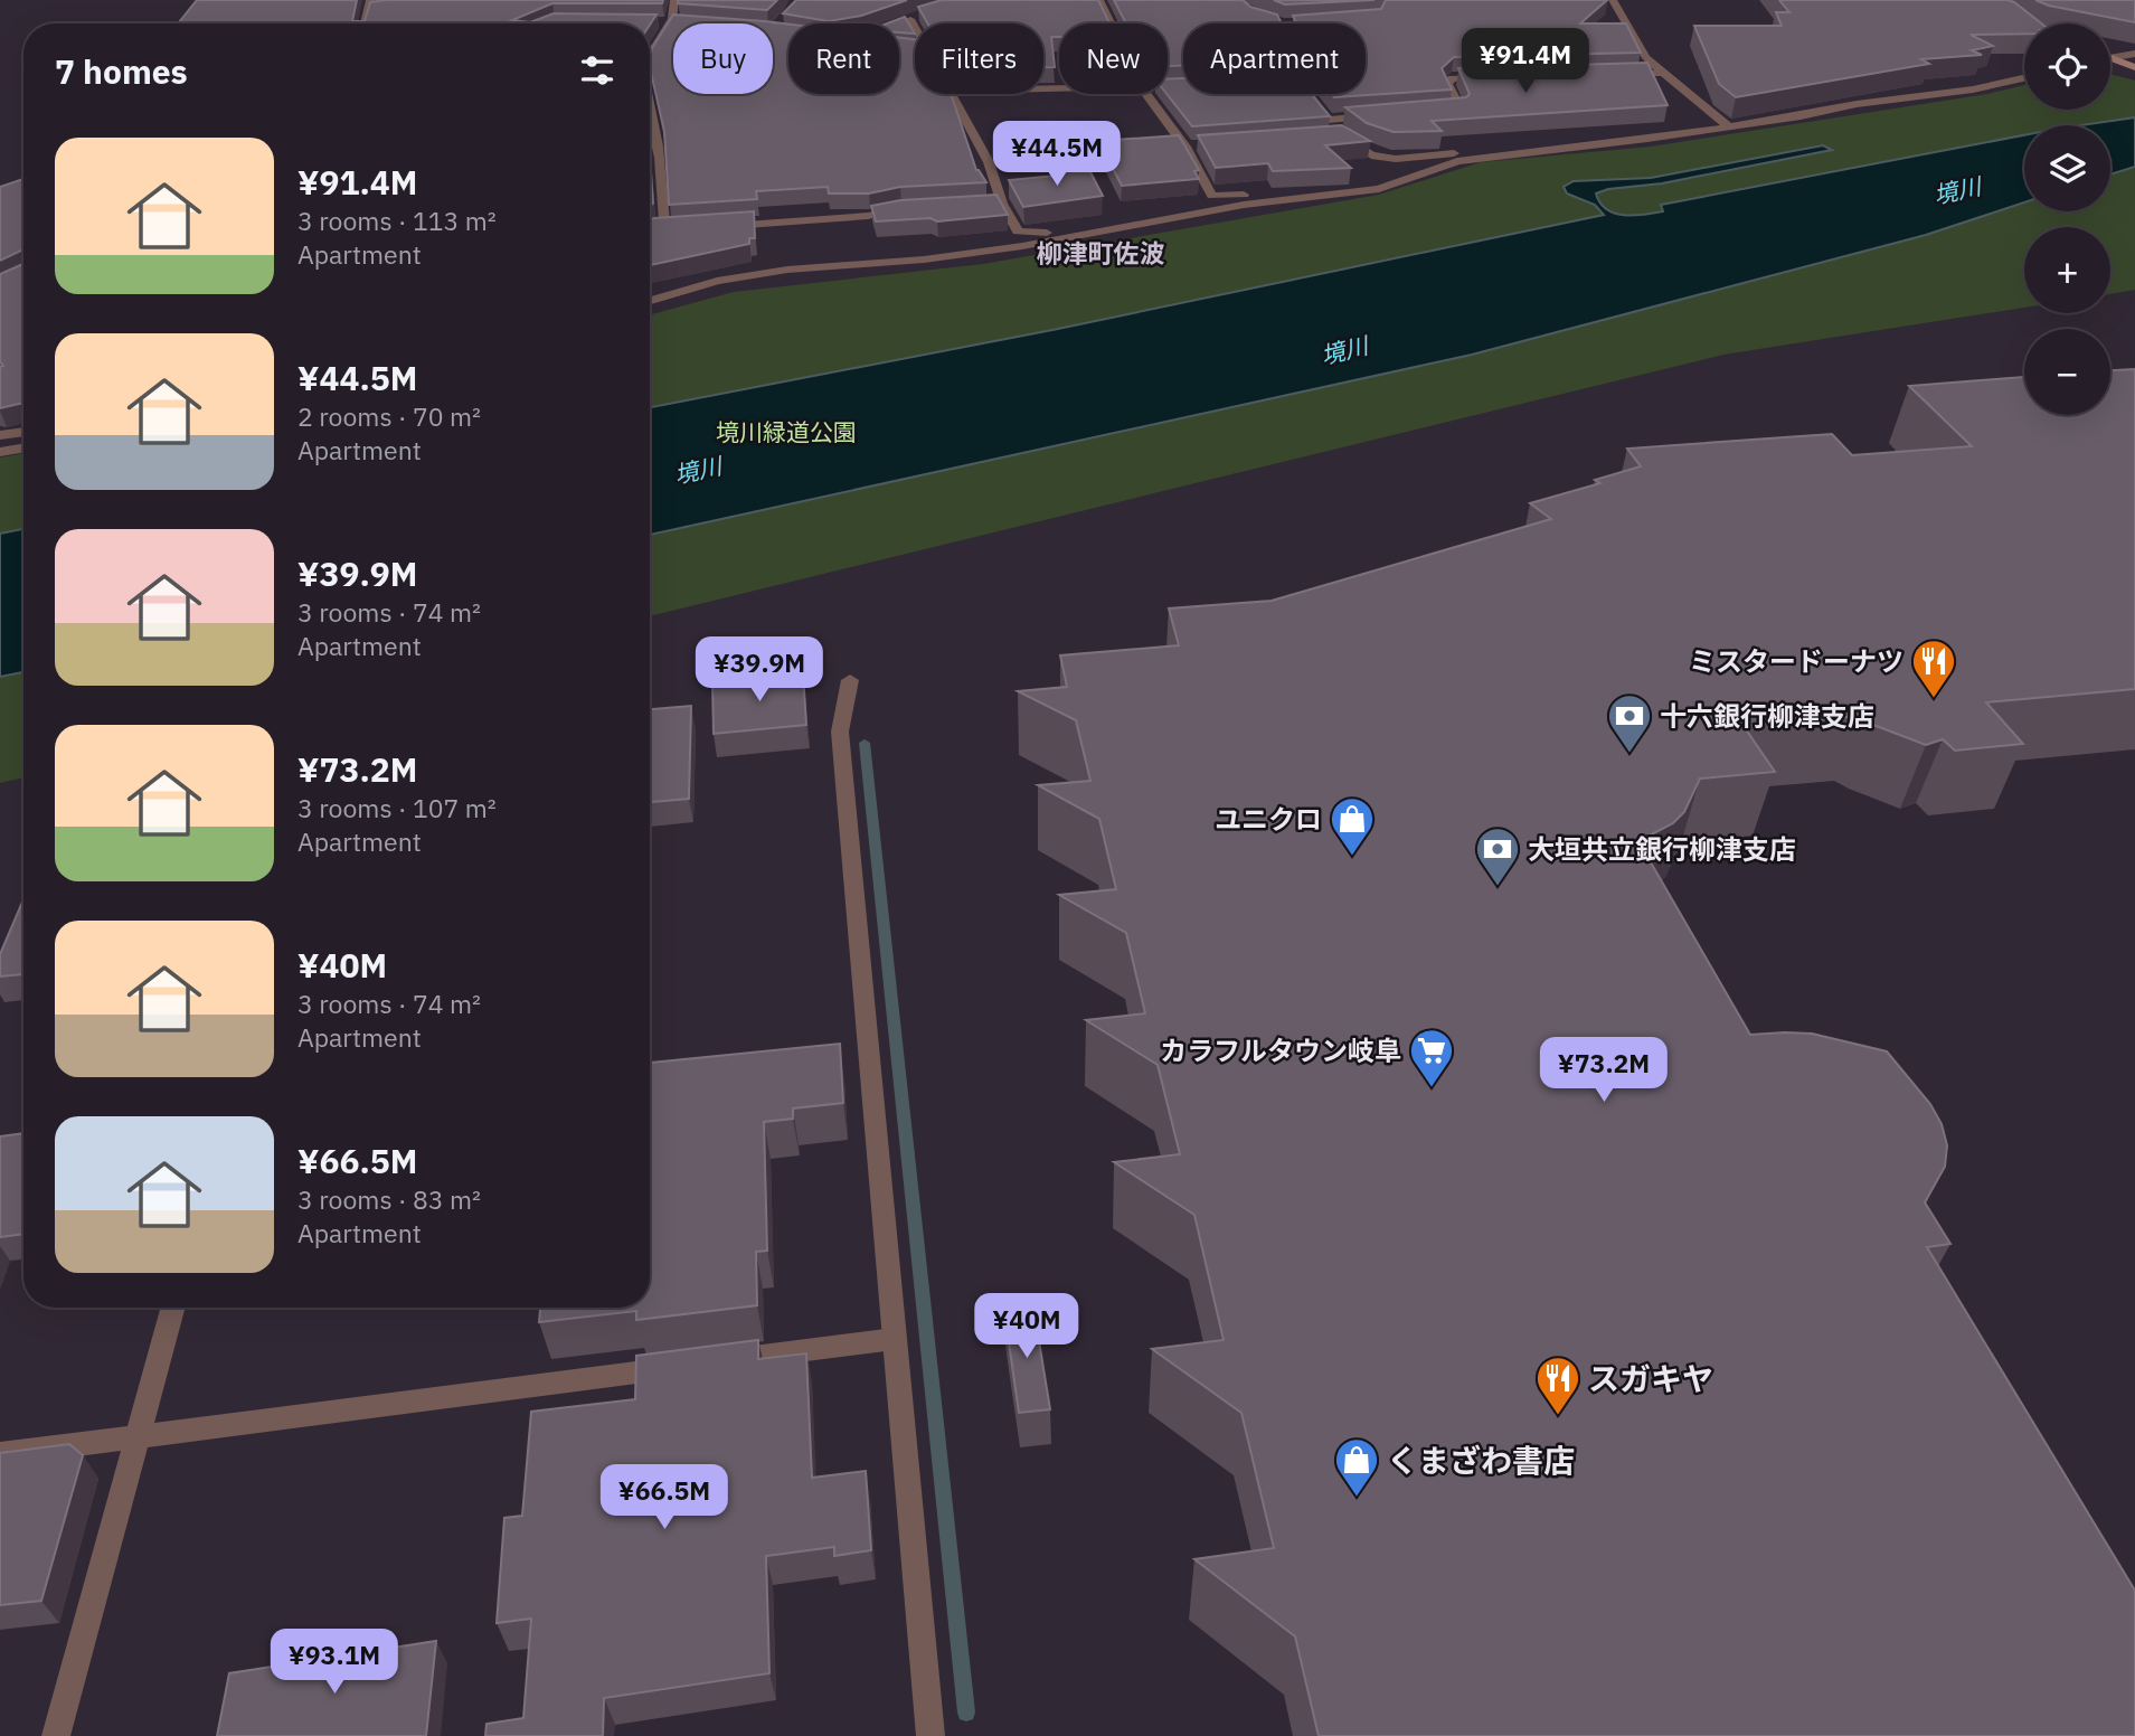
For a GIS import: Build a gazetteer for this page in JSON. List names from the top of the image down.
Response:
{
  "districts": ["柳津町佐波"],
  "water": ["境川"],
  "parks": ["境川緑道公園"],
  "places": {
    "restaurant": ["ミスタードーナツ", "スガキヤ"],
    "bank": ["十六銀行柳津支店", "大垣共立銀行柳津支店"],
    "shop": ["ユニクロ", "くまざわ書店"],
    "supermarket": ["カラフルタウン岐阜"]
  },
  "page": {
    "map_buttons": ["+", "−"],
    "chip": [
      "Buy",
      "Rent",
      "Filters",
      "New",
      "Apartment"
    ],
    "heading": "7 homes",
    "price": [
      "¥91.4M",
      "¥44.5M",
      "¥39.9M",
      "¥73.2M",
      "¥40M",
      "¥66.5M",
      "¥93.1M"
    ],
    "list": [
      {
        "name": "¥91.4M",
        "note": "3 rooms · 113 m² · Apartment"
      },
      {
        "name": "¥44.5M",
        "note": "2 rooms · 70 m² · Apartment"
      },
      {
        "name": "¥39.9M",
        "note": "3 rooms · 74 m² · Apartment"
      },
      {
        "name": "¥73.2M",
        "note": "3 rooms · 107 m² · Apartment"
      },
      {
        "name": "¥40M",
        "note": "3 rooms · 74 m² · Apartment"
      },
      {
        "name": "¥66.5M",
        "note": "3 rooms · 83 m² · Apartment"
      }
    ]
  }
}
